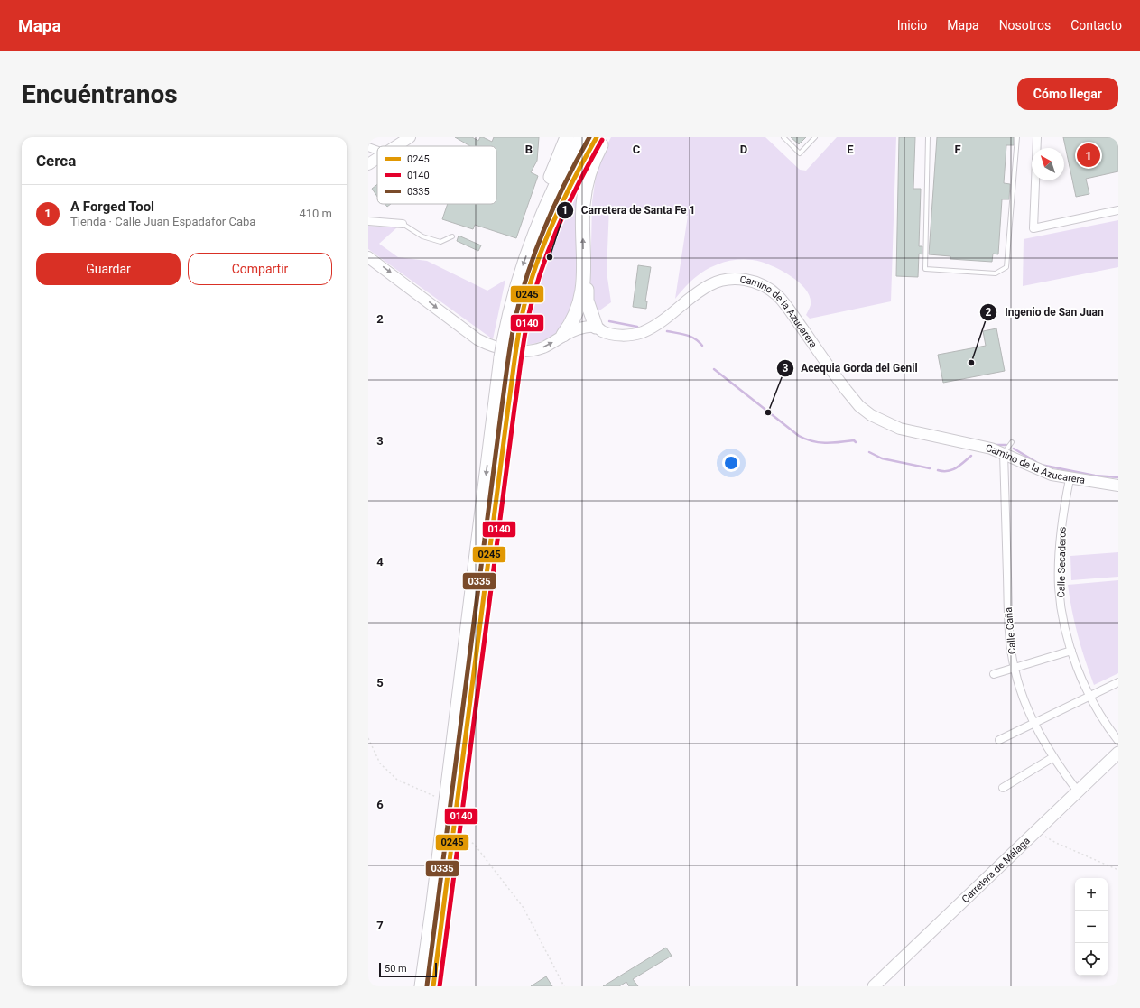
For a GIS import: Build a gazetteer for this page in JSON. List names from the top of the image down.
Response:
{
  "streets": {
    "main road": ["Carretera de Málaga"],
    "street": ["Camino de la Azucarera", "Calle Secaderos", "Calle Caña"]
  },
  "crossings": [
    ["Camino de la Azucarera", "Calle Secaderos"],
    ["Camino de la Azucarera", "Calle Caña"],
    ["Calle Caña", "Carretera de Málaga"]
  ],
  "places": ["Carretera de Santa Fe 1", "Ingenio de San Juan", "Acequia Gorda del Genil"],
  "lines": ["transit line 0245", "transit line 0335", "transit line 0140"],
  "legend": ["0245", "0140", "0335"],
  "scale_bar": "50 m",
  "north": "top left",
  "page": {
    "header": "Mapa",
    "nav": [
      "Inicio",
      "Mapa",
      "Nosotros",
      "Contacto"
    ],
    "buttons": [
      "Cómo llegar",
      ["Guardar", "Compartir"]
    ],
    "title": "Encuéntranos",
    "heading": "Cerca",
    "pins": "1",
    "list": [
      {
        "mark": "1",
        "name": "A Forged Tool",
        "note": "Tienda · Calle Juan Espadafor Caba",
        "value": "410 m"
      }
    ],
    "map_buttons": ["+", "−"],
    "scale": "50 m"
  },
  "grid": {
    "columns": [
      "B",
      "C",
      "D",
      "E",
      "F"
    ],
    "rows": [
      "2",
      "3",
      "4",
      "5",
      "6",
      "7"
    ]
  }
}
